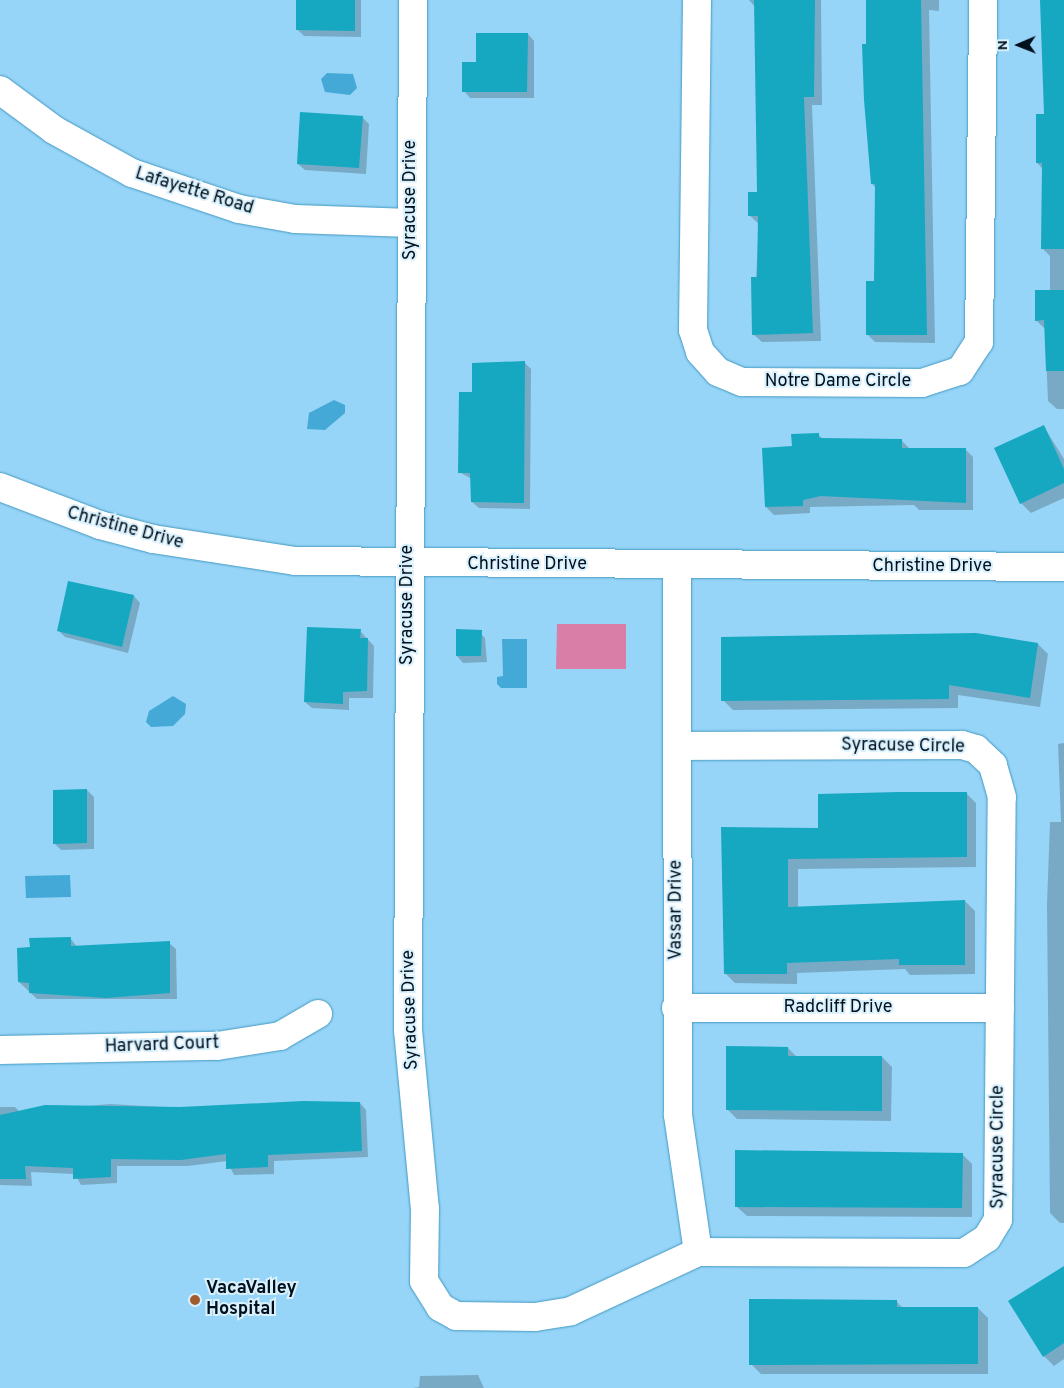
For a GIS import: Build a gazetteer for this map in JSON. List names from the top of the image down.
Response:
{
  "streets": {
    "street": [
      "Lafayette Road",
      "Syracuse Drive",
      "Notre Dame Circle",
      "Christine Drive",
      "Syracuse Circle",
      "Vassar Drive",
      "Radcliff Drive",
      "Harvard Court"
    ]
  },
  "crossings": [
    ["Lafayette Road", "Syracuse Drive"],
    ["Syracuse Drive", "Christine Drive"],
    ["Syracuse Drive", "Syracuse Circle"],
    ["Christine Drive", "Vassar Drive"],
    ["Syracuse Circle", "Vassar Drive"],
    ["Syracuse Circle", "Radcliff Drive"],
    ["Vassar Drive", "Radcliff Drive"]
  ],
  "places": ["VacaValley Hospital"],
  "north": "left"
}
